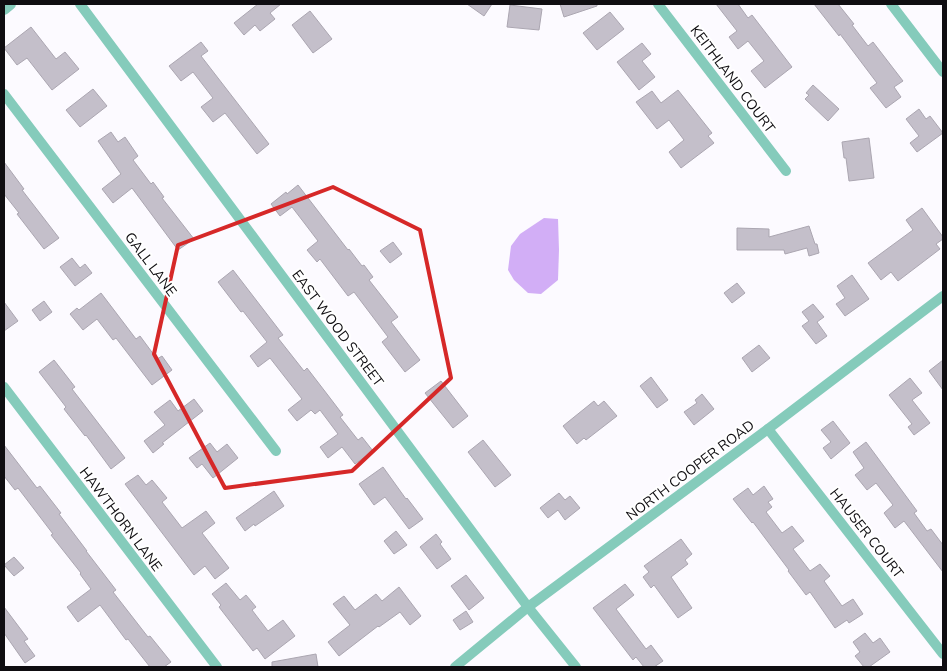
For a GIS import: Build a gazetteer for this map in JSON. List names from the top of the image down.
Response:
{
  "streets": {
    "street": [
      "KEITHLAND COURT",
      "GALL LANE",
      "EAST WOOD STREET",
      "NORTH COOPER ROAD",
      "HAWTHORN LANE",
      "HAUSER COURT"
    ]
  },
  "crossings": [
    ["EAST WOOD STREET", "NORTH COOPER ROAD"],
    ["NORTH COOPER ROAD", "HAUSER COURT"]
  ]
}
